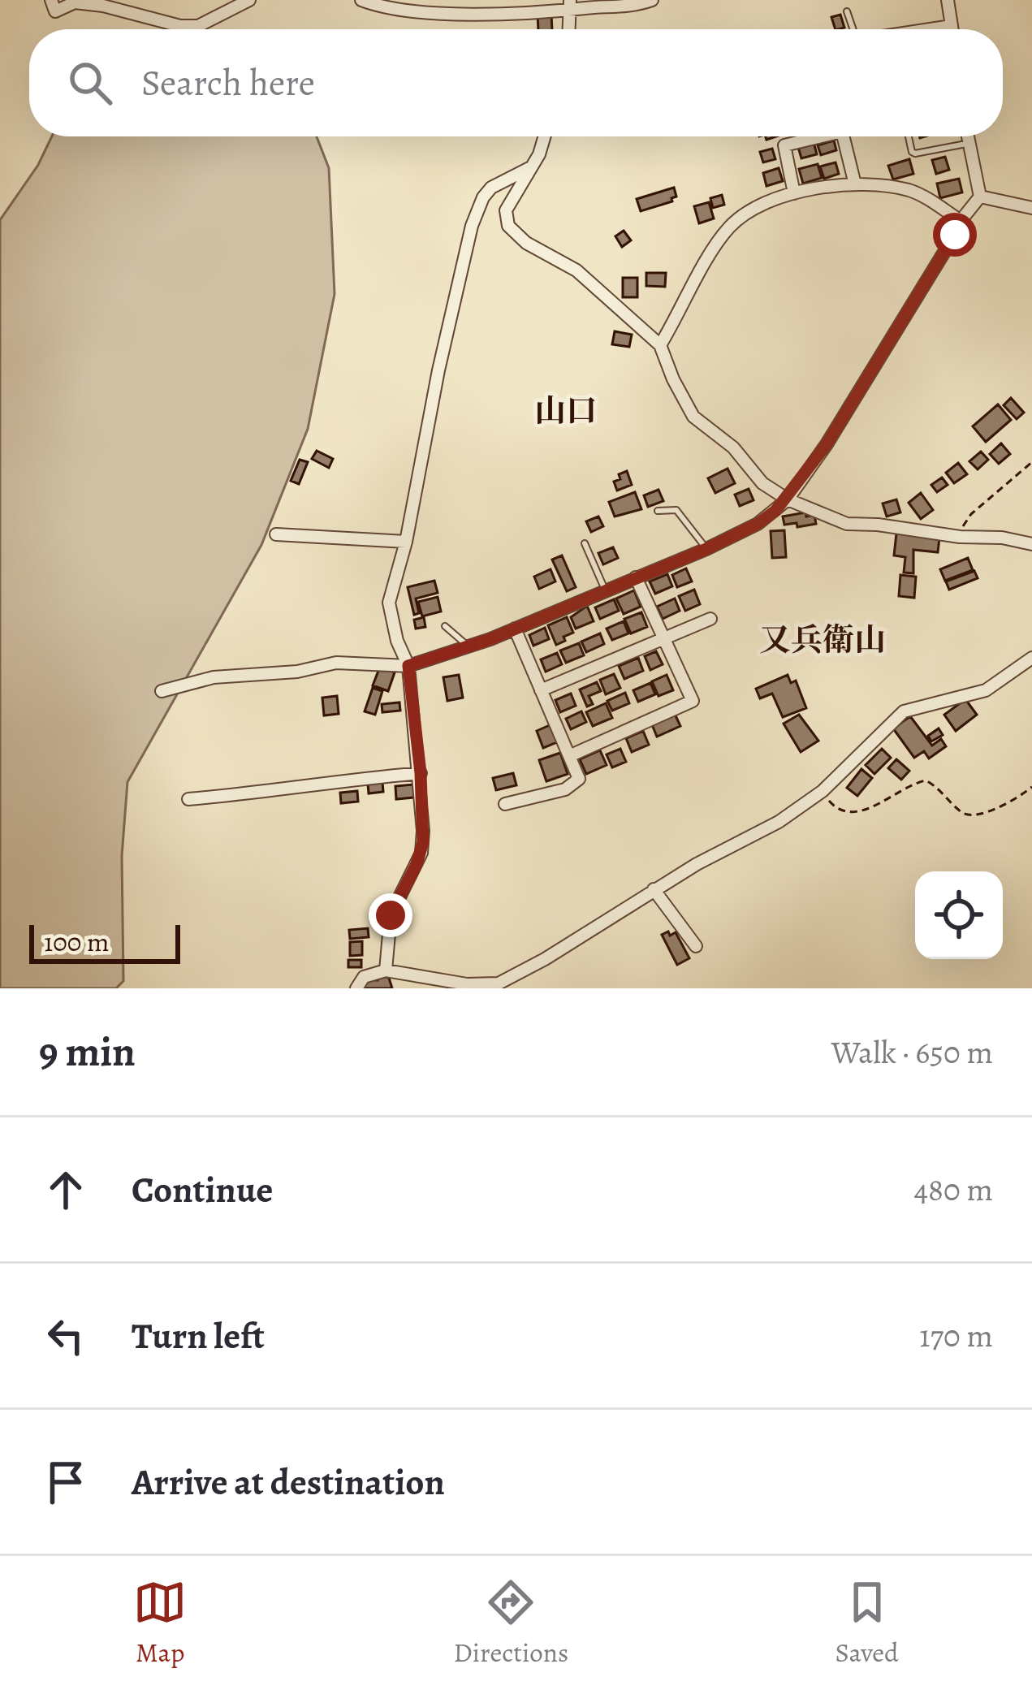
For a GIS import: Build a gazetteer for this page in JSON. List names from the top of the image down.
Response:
{
  "districts": ["山口", "又兵衛山"],
  "scale_bar": "100 m",
  "page": {
    "search": "Search here",
    "scale": "100 m",
    "heading": ["9 min", "Walk · 650 m"],
    "list": [
      ["Continue", "480 m"],
      ["Turn left", "170 m"],
      "Arrive at destination"
    ],
    "nav": ["Map", "Directions", "Saved"]
  }
}
